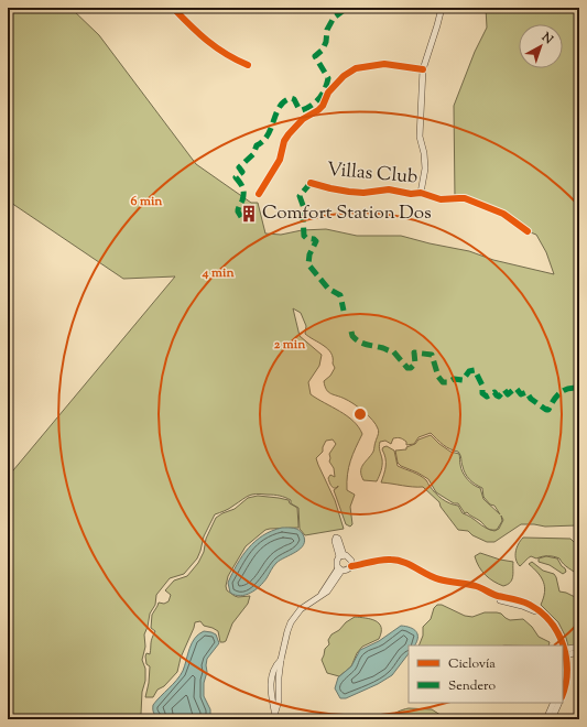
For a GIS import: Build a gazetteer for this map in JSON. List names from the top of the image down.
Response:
{
  "streets": {
    "street": ["Villas Club"]
  },
  "places": {
    "building": ["Comfort Station Dos"]
  },
  "legend": ["Ciclovía", "Sendero"],
  "north": "top right",
  "rings": ["6 min", "4 min", "2 min"]
}
